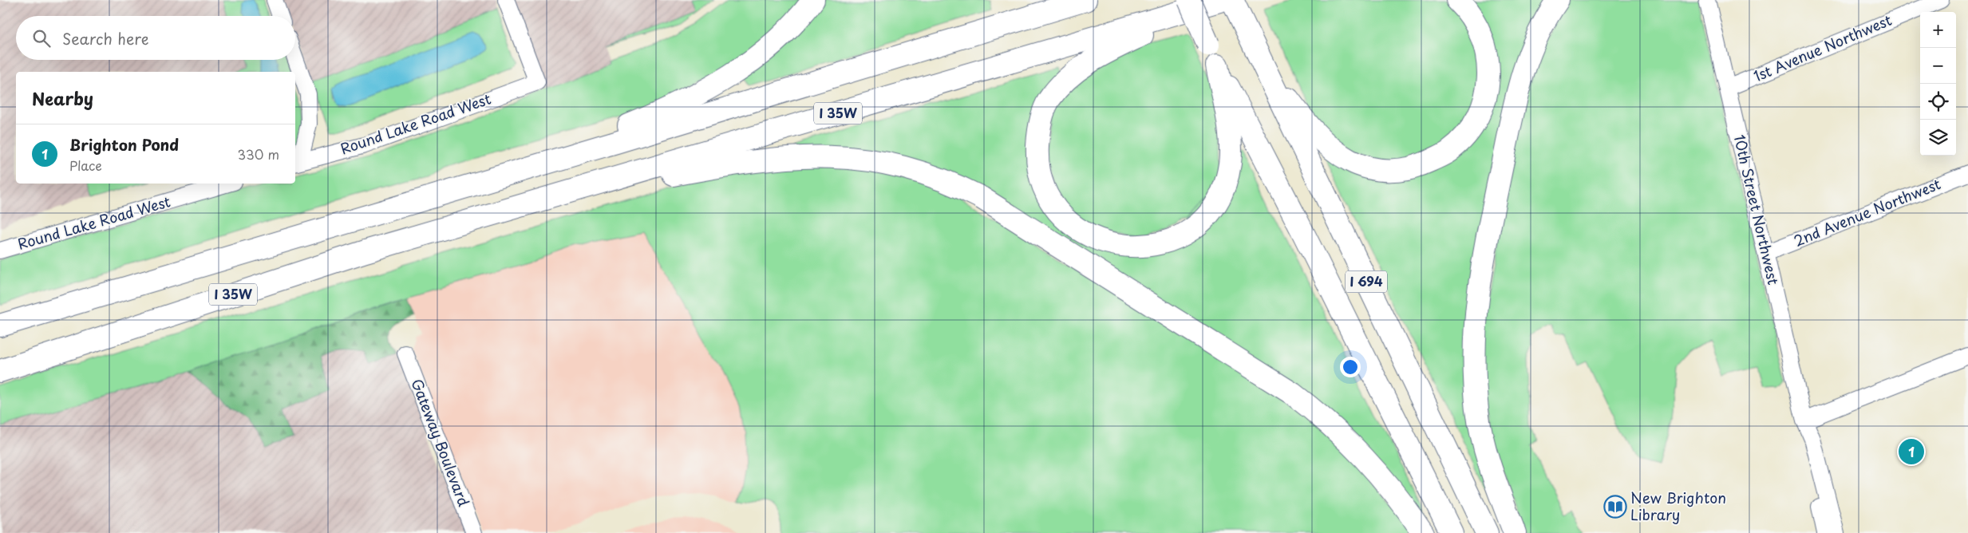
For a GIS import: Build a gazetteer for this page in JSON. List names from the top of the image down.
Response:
{
  "streets": {
    "highway": ["I 35W", "I 694"],
    "street": [
      "1st Avenue Northwest",
      "Round Lake Road West",
      "10th Street Northwest",
      "2nd Avenue Northwest",
      "Gateway Boulevard"
    ]
  },
  "crossings": [
    ["1st Avenue Northwest", "10th Street Northwest"],
    ["I 35W", "I 694"],
    ["10th Street Northwest", "2nd Avenue Northwest"]
  ],
  "places": {
    "library": ["New Brighton Library"]
  },
  "page": {
    "map_buttons": ["+", "−"],
    "search": "Search here",
    "heading": "Nearby",
    "list": [
      {
        "mark": "1",
        "name": "Brighton Pond",
        "note": "Place",
        "value": "330 m"
      }
    ],
    "pins": "1"
  }
}
